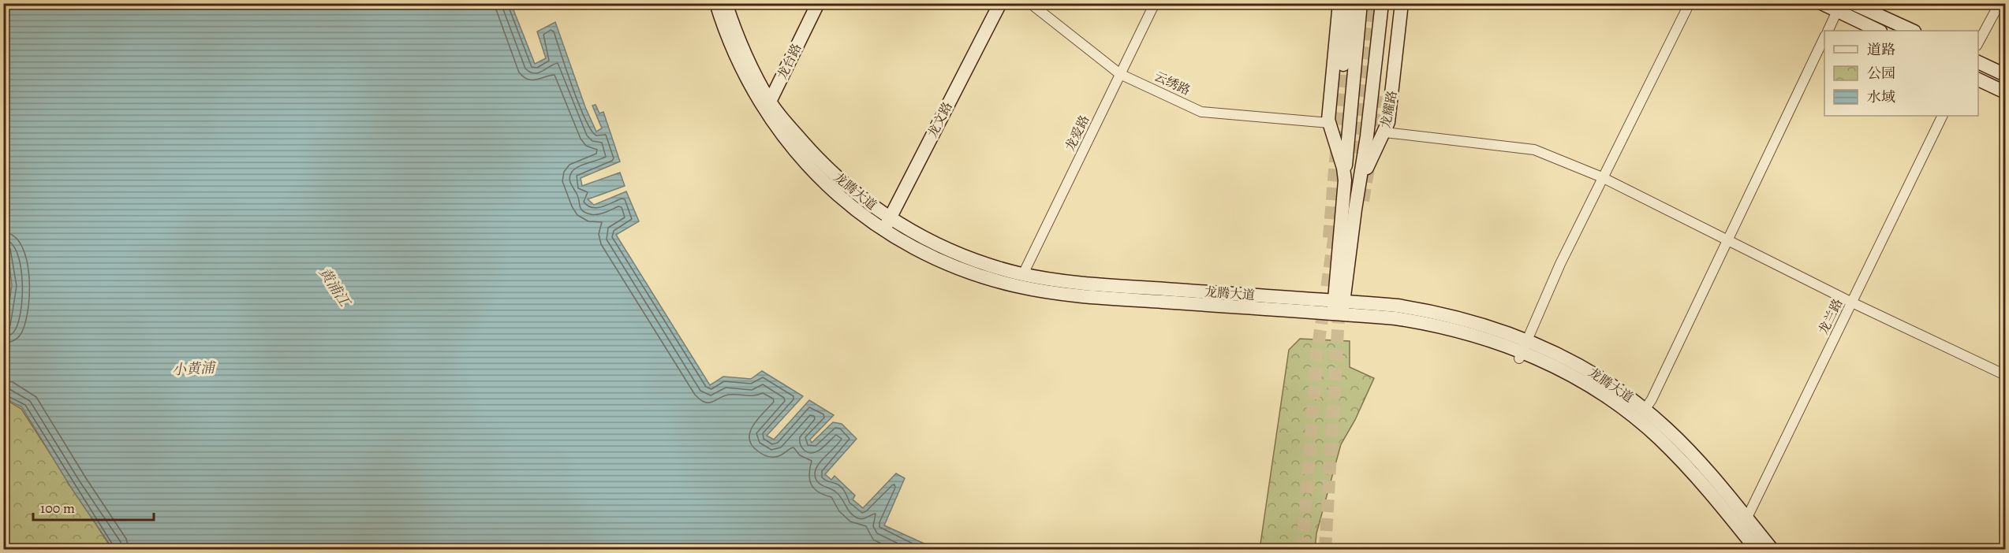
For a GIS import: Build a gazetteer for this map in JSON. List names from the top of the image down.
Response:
{
  "streets": {
    "main road": [
      "龙台路",
      "龙耀路",
      "龙文路",
      "龙腾大道"
    ],
    "street": ["云绣路", "龙爱路", "龙兰路"]
  },
  "crossings": [
    ["龙台路", "龙腾大道"],
    ["云绣路", "龙爱路"],
    ["龙耀路", "龙腾大道"],
    ["龙文路", "龙腾大道"],
    ["龙爱路", "龙腾大道"],
    ["龙腾大道", "龙兰路"]
  ],
  "water": ["黄浦江", "小黄浦"],
  "legend": ["道路", "公园", "水域"],
  "scale_bar": "100 m"
}
